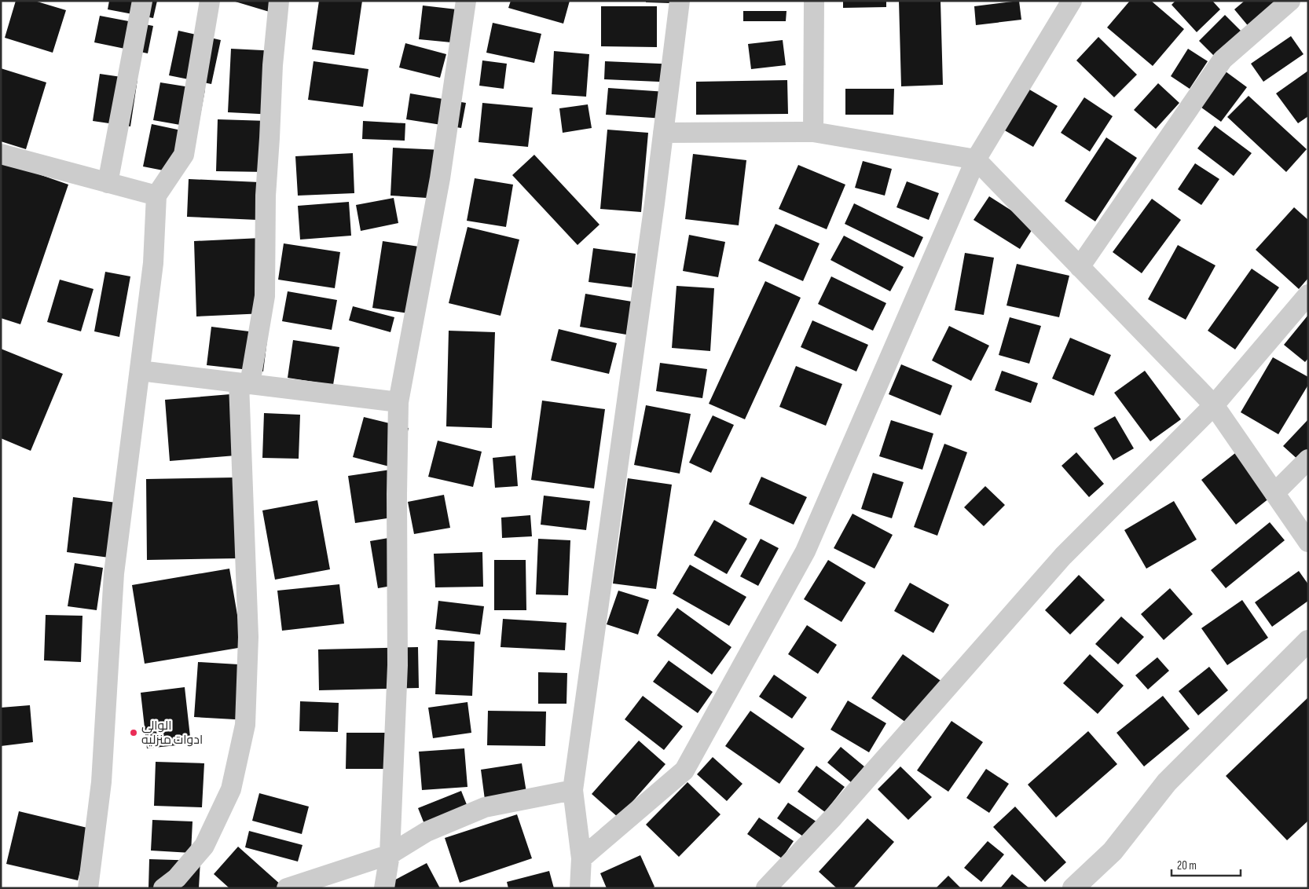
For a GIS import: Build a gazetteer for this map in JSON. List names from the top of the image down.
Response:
{
  "places": ["الوالي ادوات منزليه"],
  "scale_bar": "20 m"
}
